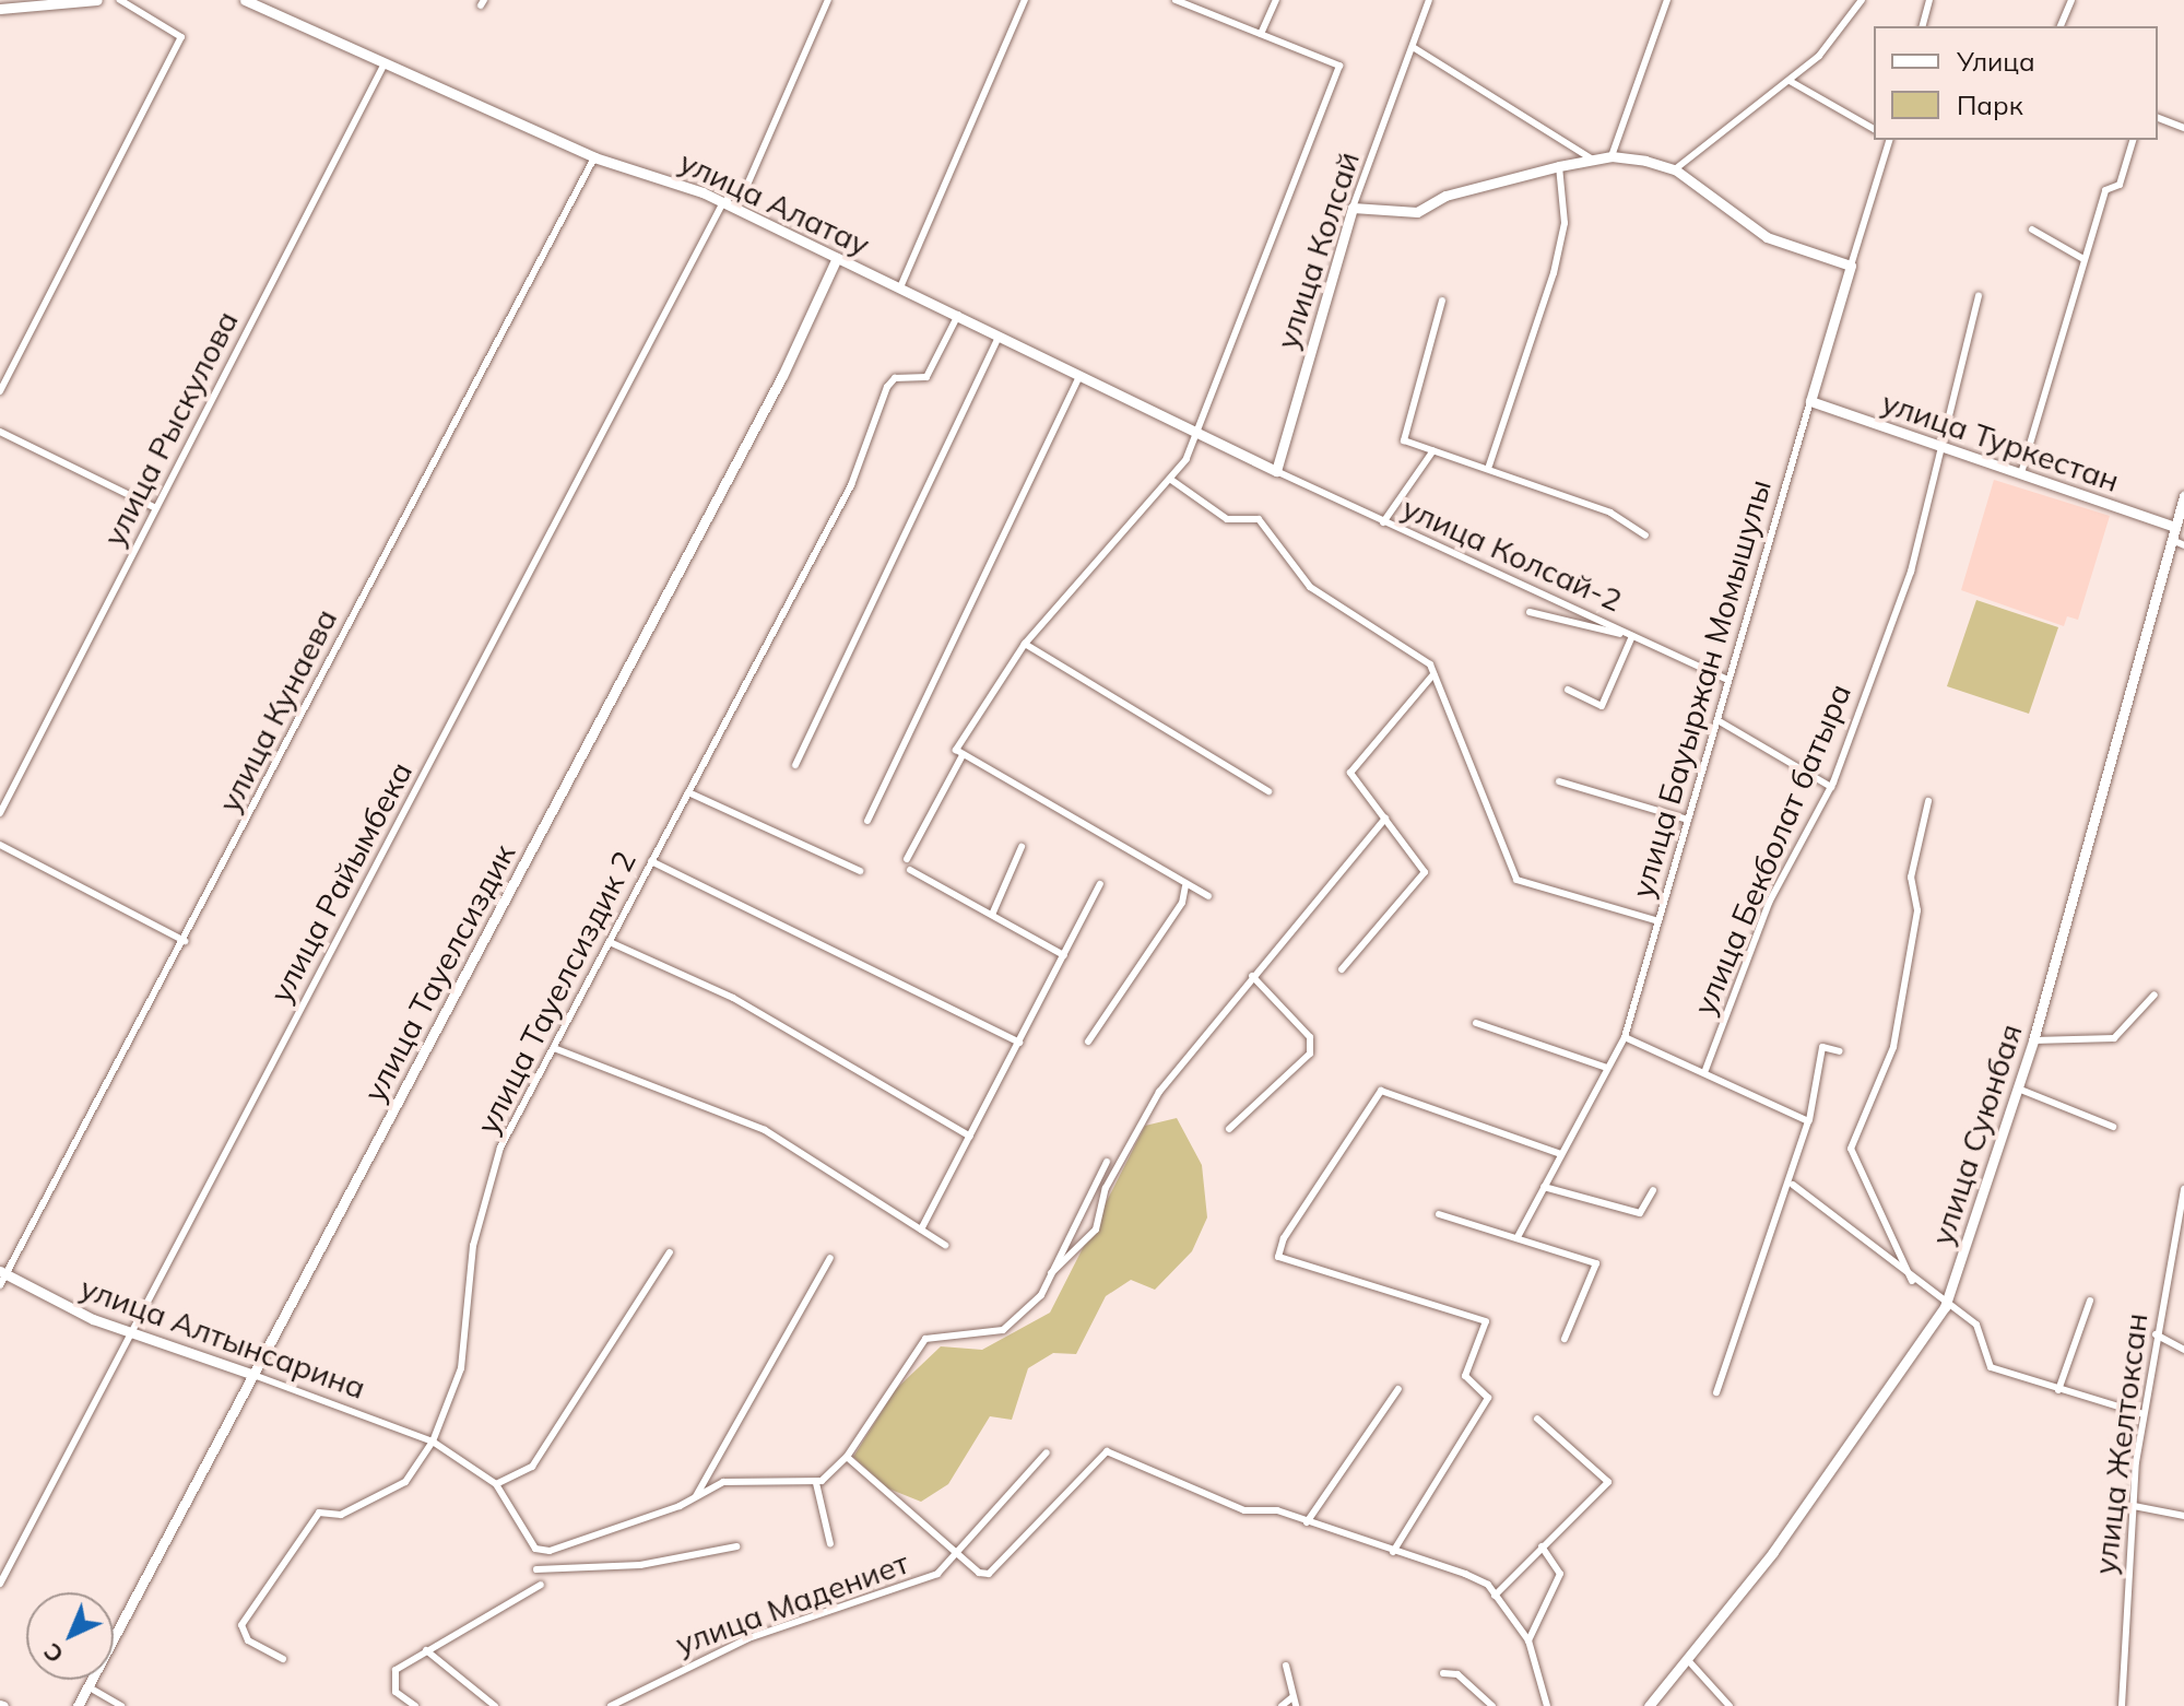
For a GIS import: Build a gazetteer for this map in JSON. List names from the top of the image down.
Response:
{
  "streets": {
    "street": [
      "улица Алатау",
      "улица Колсай",
      "улица Рыскулова",
      "улица Туркестан",
      "улица Колсай-2",
      "улица Бауыржан Момышулы",
      "улица Кунаева",
      "улица Бекболат батыра",
      "улица Райымбека",
      "улица Тауелсиздик",
      "улица Тауелсиздик 2",
      "улица Суюнбая",
      "улица Алтынсарина",
      "улица Желтоксан",
      "улица Мадениет"
    ]
  },
  "crossings": [
    ["улица Алатау", "улица Колсай"],
    ["улица Алатау", "улица Рыскулова"],
    ["улица Алатау", "улица Колсай-2"],
    ["улица Алатау", "улица Кунаева"],
    ["улица Алатау", "улица Райымбека"],
    ["улица Алатау", "улица Тауелсиздик"],
    ["улица Алатау", "улица Тауелсиздик 2"],
    ["улица Колсай", "улица Колсай-2"],
    ["улица Туркестан", "улица Бауыржан Момышулы"],
    ["улица Туркестан", "улица Бекболат батыра"],
    ["улица Туркестан", "улица Суюнбая"],
    ["улица Колсай-2", "улица Бауыржан Момышулы"],
    ["улица Кунаева", "улица Алтынсарина"],
    ["улица Райымбека", "улица Алтынсарина"],
    ["улица Тауелсиздик", "улица Алтынсарина"],
    ["улица Тауелсиздик 2", "улица Алтынсарина"]
  ],
  "legend": ["Улица", "Парк"],
  "north": "bottom left"
}
